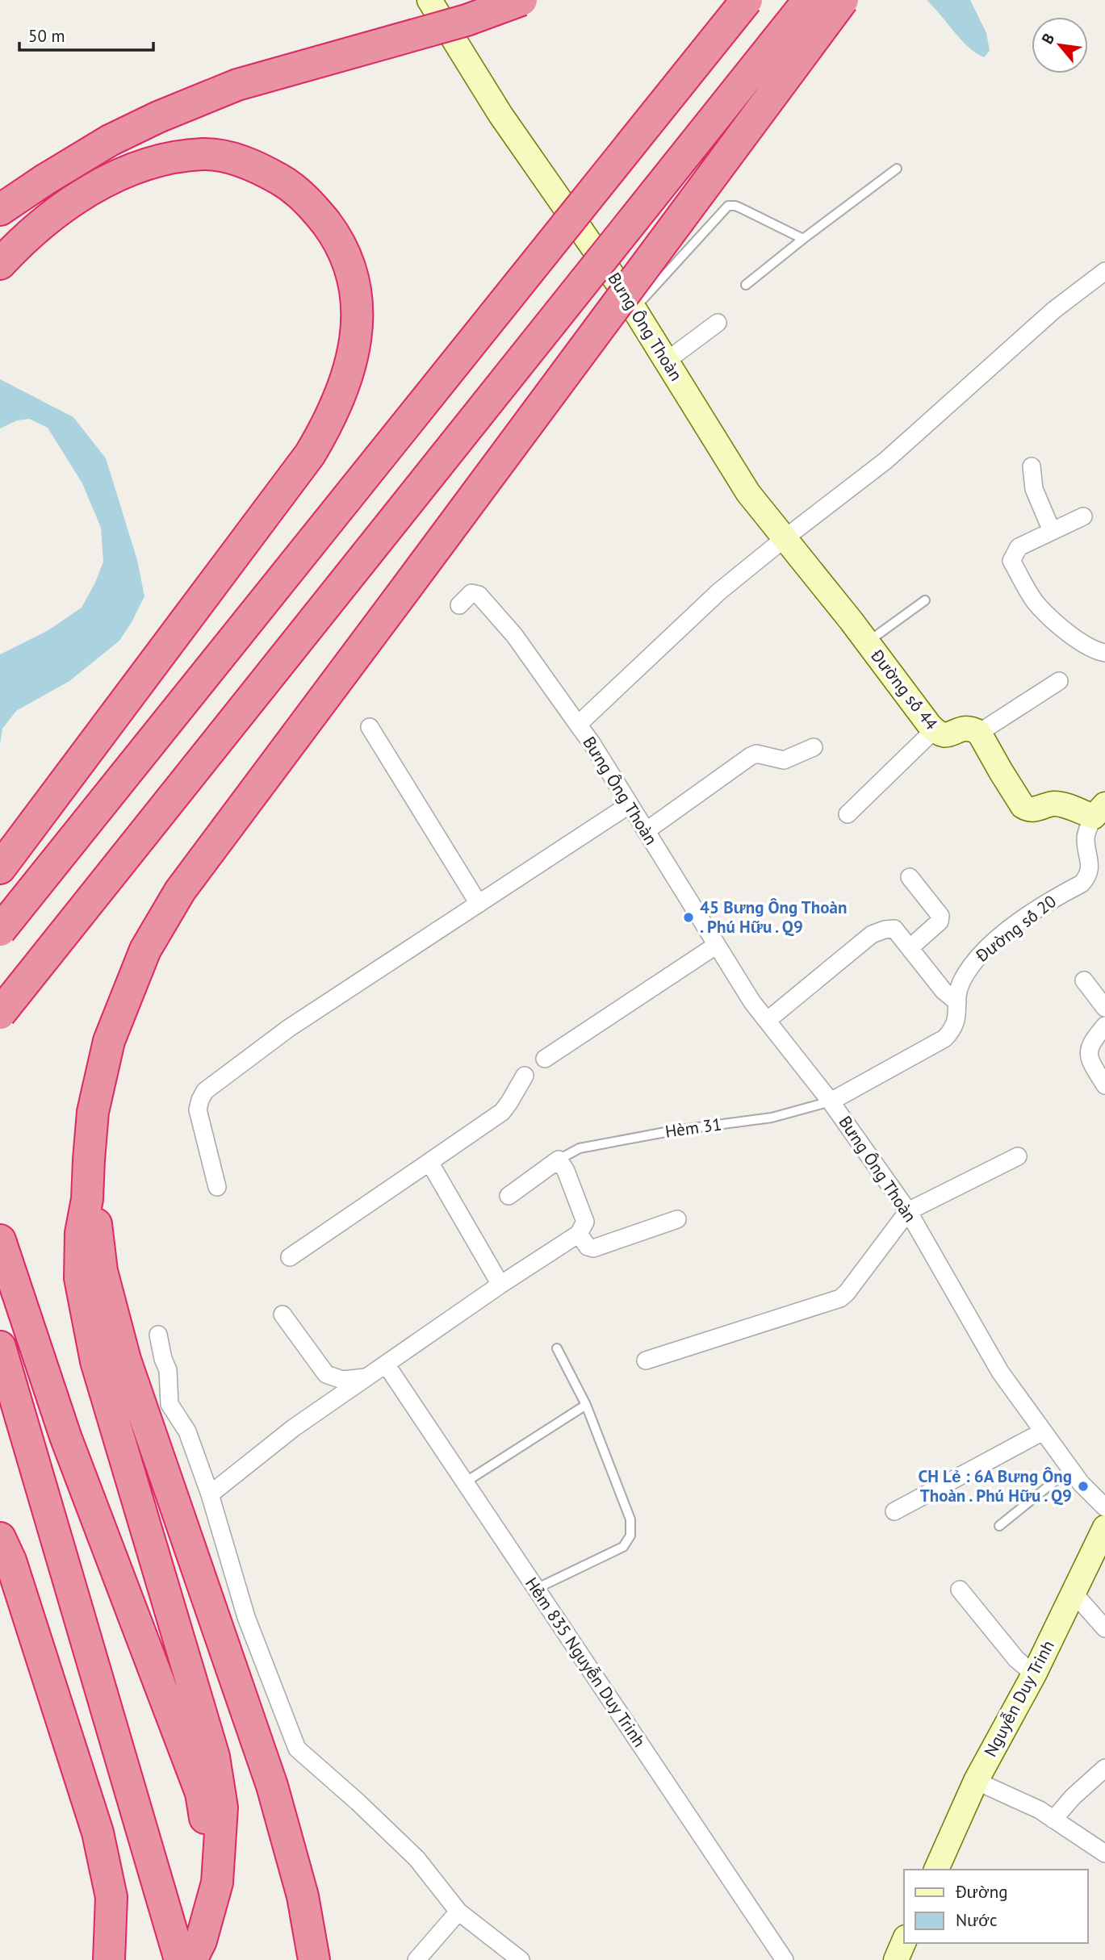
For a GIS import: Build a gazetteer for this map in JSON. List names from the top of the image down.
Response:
{
  "streets": {
    "street": [
      "Bưng Ông Thoàn",
      "Đường số 44",
      "Đường số 20",
      "Hẻm 835 Nguyễn Duy Trinh",
      "Nguyễn Duy Trinh"
    ],
    "lane": ["Hèm 31"]
  },
  "crossings": [
    ["Bưng Ông Thoàn", "Đường số 44"],
    ["Bưng Ông Thoàn", "Đường số 20"],
    ["Bưng Ông Thoàn", "Hèm 31"],
    ["Đường số 20", "Hèm 31"]
  ],
  "places": ["45 Bưng Ông Thoàn . Phú Hữu . Q9", "CH Lẻ : 6A Bưng Ông Thoàn . Phú Hữu . Q9"],
  "legend": ["Đường", "Nước"],
  "scale_bar": "50 m",
  "north": "top left"
}
